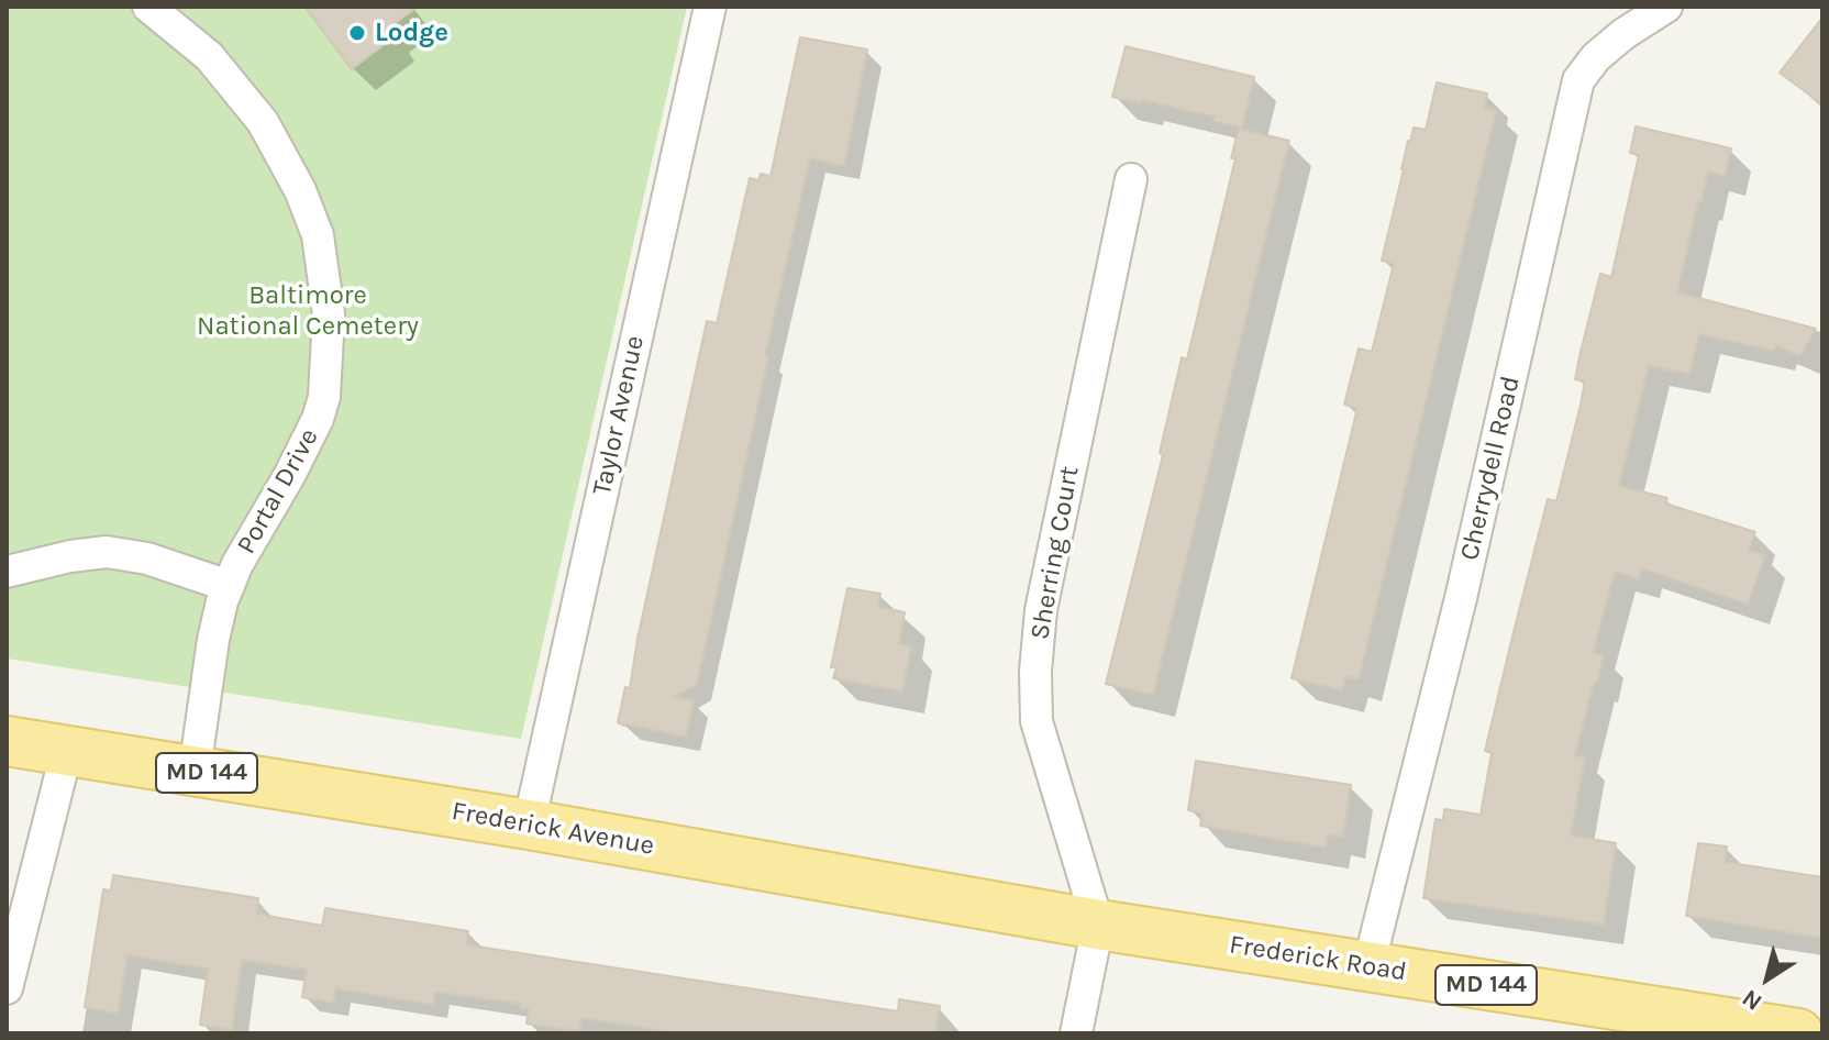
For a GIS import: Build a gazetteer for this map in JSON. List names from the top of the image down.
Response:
{
  "streets": {
    "main road": ["MD 144", "Frederick Avenue", "Frederick Road"],
    "street": [
      "Taylor Avenue",
      "Cherrydell Road",
      "Portal Drive",
      "Sherring Court"
    ]
  },
  "crossings": [
    ["Taylor Avenue", "Frederick Avenue"],
    ["Cherrydell Road", "Frederick Road"],
    ["Portal Drive", "Frederick Avenue"],
    ["Sherring Court", "Frederick Avenue"],
    ["Sherring Court", "Frederick Road"],
    ["Frederick Avenue", "Frederick Road"]
  ],
  "parks": ["Baltimore National Cemetery"],
  "places": ["Lodge"],
  "north": "bottom left"
}
